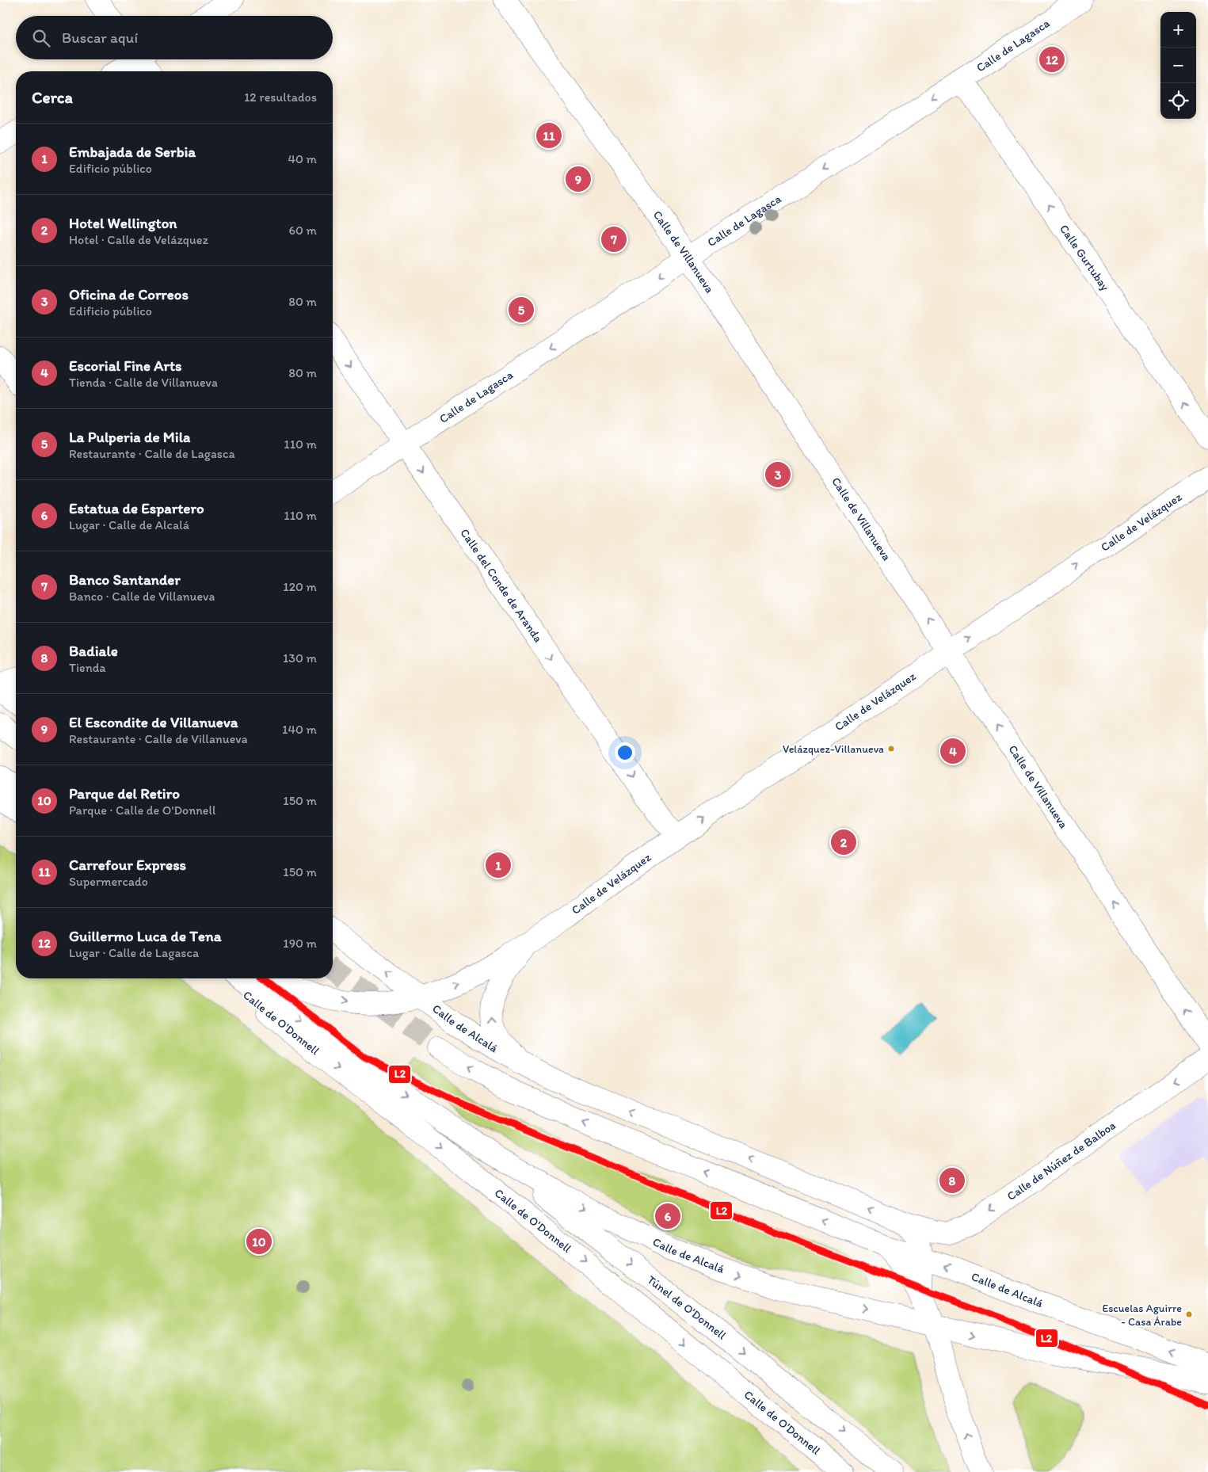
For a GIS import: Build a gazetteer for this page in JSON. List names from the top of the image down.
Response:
{
  "streets": {
    "main road": [
      "Calle de Lagasca",
      "Calle de Villanueva",
      "Calle Gurtubay",
      "Calle de Velázquez",
      "Calle del Conde de Aranda",
      "Calle de O'Donnell",
      "Calle de Alcalá",
      "Calle de Núñez de Balboa",
      "Túnel de O'Donnell"
    ]
  },
  "crossings": [
    ["Calle de Lagasca", "Calle de Villanueva"],
    ["Calle de Lagasca", "Calle Gurtubay"],
    ["Calle de Lagasca", "Calle del Conde de Aranda"],
    ["Calle de Villanueva", "Calle de Velázquez"],
    ["Calle de Velázquez", "Calle del Conde de Aranda"],
    ["Calle de Velázquez", "Calle de Alcalá"],
    ["Calle de Alcalá", "Calle de Núñez de Balboa"],
    ["Calle de Alcalá", "Túnel de O'Donnell"]
  ],
  "one_way": [
    "Calle de Lagasca",
    "Calle de Villanueva",
    "Calle Gurtubay",
    "Calle de Velázquez",
    "Calle del Conde de Aranda",
    "Calle de O'Donnell",
    "Calle de Núñez de Balboa",
    "Túnel de O'Donnell"
  ],
  "places": ["Velázquez-Villanueva", "Escuelas Aguirre - Casa Árabe"],
  "lines": ["transit line L2"],
  "page": {
    "map_buttons": ["+", "−"],
    "search": "Buscar aquí",
    "pins": [
      "12",
      "11",
      "9",
      "7",
      "5",
      "3",
      "4",
      "2",
      "1",
      "8",
      "6",
      "10"
    ],
    "heading": ["Cerca", "12 resultados"],
    "list": [
      {
        "mark": "1",
        "name": "Embajada de Serbia",
        "note": "Edificio público",
        "value": "40 m"
      },
      {
        "mark": "2",
        "name": "Hotel Wellington",
        "note": "Hotel · Calle de Velázquez",
        "value": "60 m"
      },
      {
        "mark": "3",
        "name": "Oficina de Correos",
        "note": "Edificio público",
        "value": "80 m"
      },
      {
        "mark": "4",
        "name": "Escorial Fine Arts",
        "note": "Tienda · Calle de Villanueva",
        "value": "80 m"
      },
      {
        "mark": "5",
        "name": "La Pulperia de Mila",
        "note": "Restaurante · Calle de Lagasca",
        "value": "110 m"
      },
      {
        "mark": "6",
        "name": "Estatua de Espartero",
        "note": "Lugar · Calle de Alcalá",
        "value": "110 m"
      },
      {
        "mark": "7",
        "name": "Banco Santander",
        "note": "Banco · Calle de Villanueva",
        "value": "120 m"
      },
      {
        "mark": "8",
        "name": "Badiale",
        "note": "Tienda",
        "value": "130 m"
      },
      {
        "mark": "9",
        "name": "El Escondite de Villanueva",
        "note": "Restaurante · Calle de Villanueva",
        "value": "140 m"
      },
      {
        "mark": "10",
        "name": "Parque del Retiro",
        "note": "Parque · Calle de O'Donnell",
        "value": "150 m"
      },
      {
        "mark": "11",
        "name": "Carrefour Express",
        "note": "Supermercado",
        "value": "150 m"
      },
      {
        "mark": "12",
        "name": "Guillermo Luca de Tena",
        "note": "Lugar · Calle de Lagasca",
        "value": "190 m"
      }
    ]
  }
}
